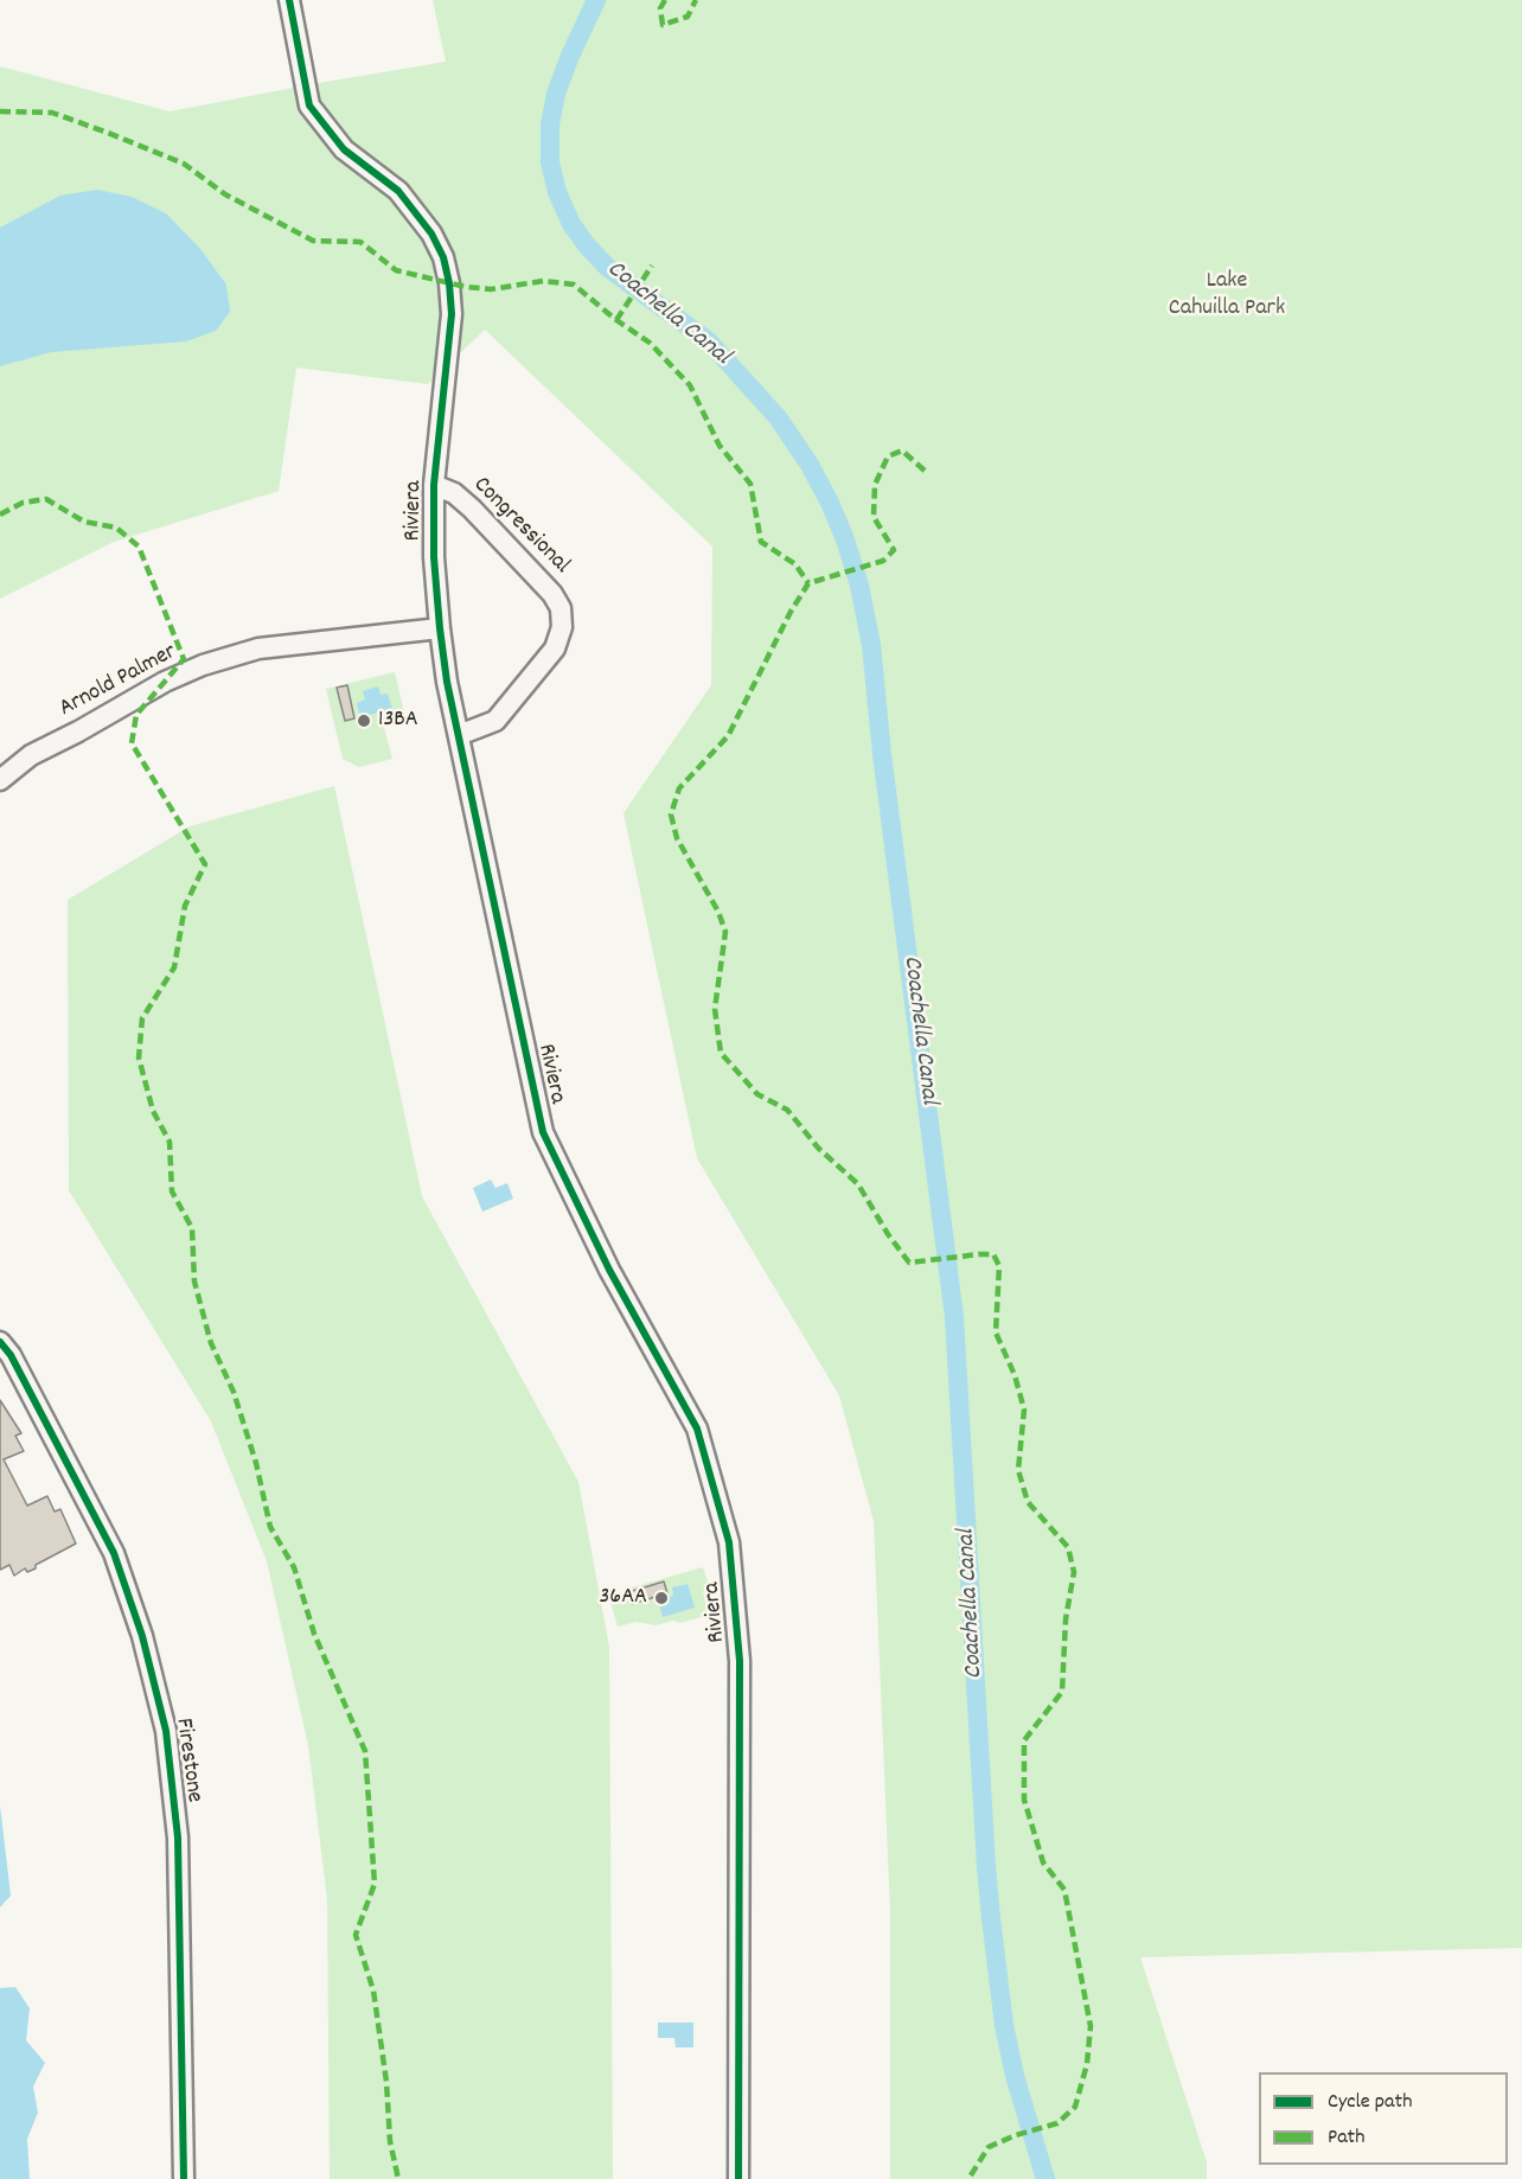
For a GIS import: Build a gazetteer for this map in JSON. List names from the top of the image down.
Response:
{
  "streets": {
    "street": [
      "Riviera",
      "Congressional",
      "Arnold Palmer",
      "Firestone"
    ]
  },
  "crossings": [
    ["Riviera", "Congressional"],
    ["Riviera", "Arnold Palmer"]
  ],
  "water": ["Coachella Canal"],
  "parks": ["Lake Cahuilla Park"],
  "places": ["13BA", "36AA"],
  "legend": ["Cycle path", "Path"]
}
